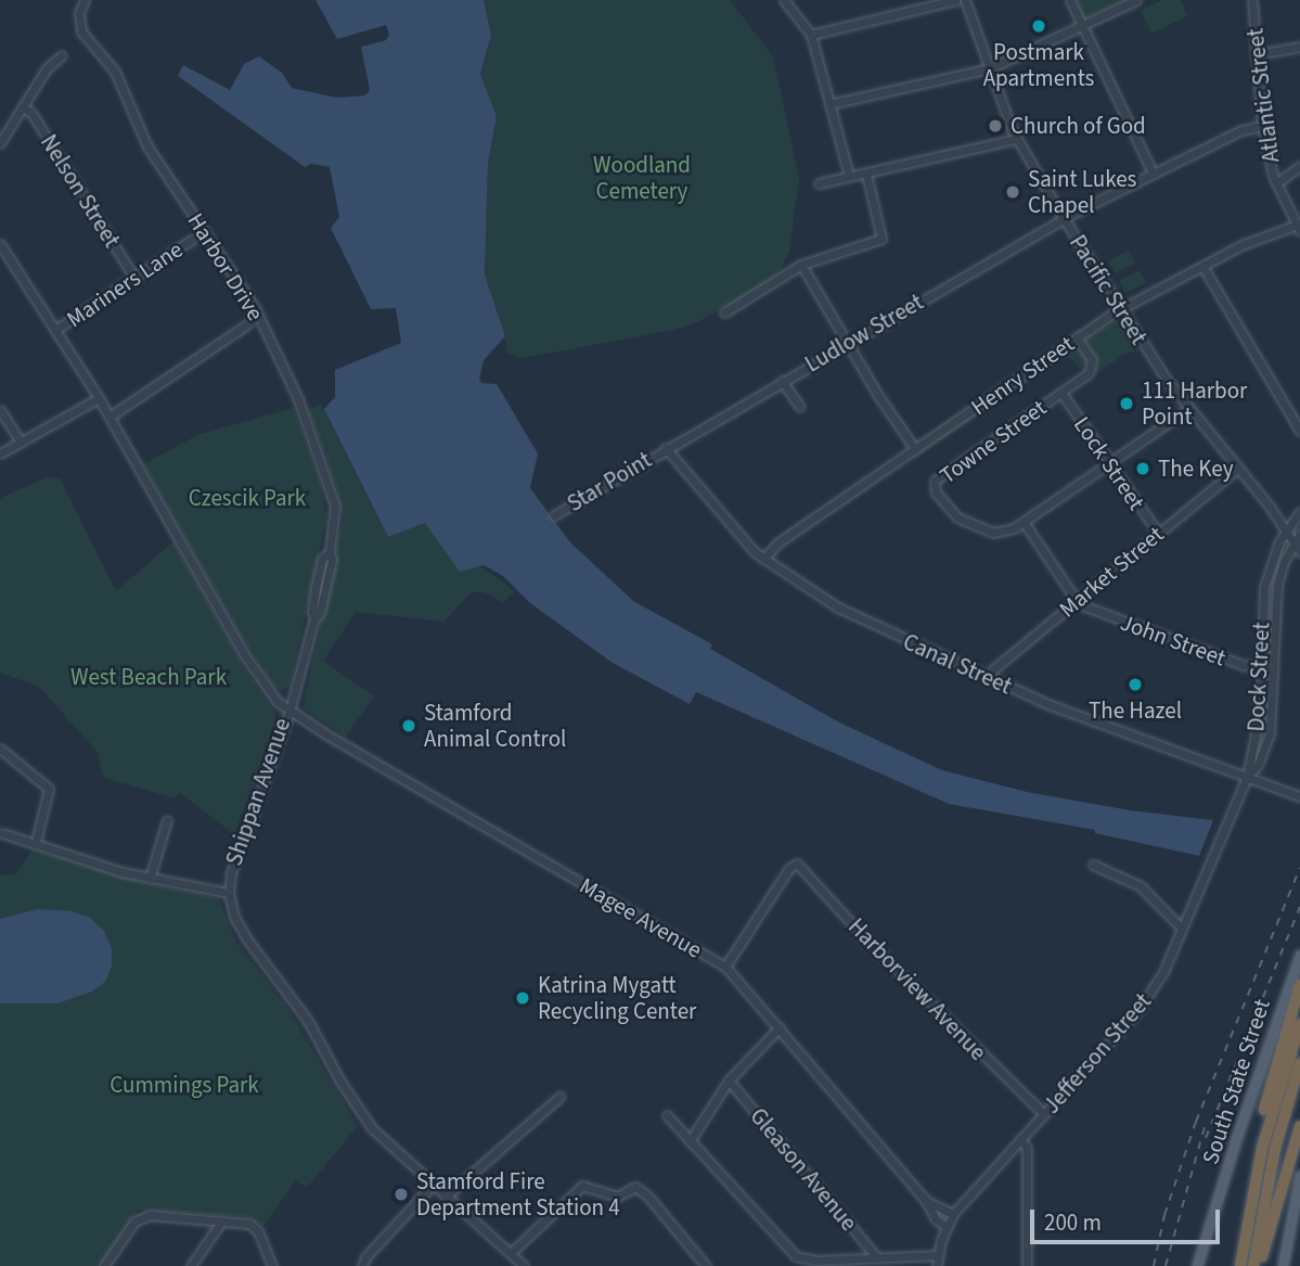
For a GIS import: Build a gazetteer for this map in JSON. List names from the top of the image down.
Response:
{
  "streets": {
    "main road": ["South State Street"],
    "street": [
      "Atlantic Street",
      "Nelson Street",
      "Harbor Drive",
      "Mariners Lane",
      "Pacific Street",
      "Ludlow Street",
      "Henry Street",
      "Towne Street",
      "Lock Street",
      "Star Point",
      "Market Street",
      "John Street",
      "Canal Street",
      "Dock Street",
      "Shippan Avenue",
      "Magee Avenue",
      "Harborview Avenue",
      "Jefferson Street",
      "Gleason Avenue"
    ]
  },
  "crossings": [
    ["Atlantic Street", "Ludlow Street"],
    ["Atlantic Street", "Henry Street"],
    ["Nelson Street", "Mariners Lane"],
    ["Harbor Drive", "Shippan Avenue"],
    ["Harbor Drive", "Magee Avenue"],
    ["Mariners Lane", "Shippan Avenue"],
    ["Pacific Street", "Ludlow Street"],
    ["Pacific Street", "Henry Street"],
    ["Pacific Street", "Towne Street"],
    ["Pacific Street", "Market Street"],
    ["Pacific Street", "Dock Street"],
    ["Ludlow Street", "Star Point"],
    ["Ludlow Street", "Canal Street"],
    ["Henry Street", "Towne Street"],
    ["Henry Street", "Canal Street"],
    ["Towne Street", "Lock Street"],
    ["Lock Street", "Market Street"],
    ["Star Point", "Canal Street"],
    ["Market Street", "John Street"],
    ["Market Street", "Canal Street"],
    ["John Street", "Dock Street"],
    ["Canal Street", "Dock Street"],
    ["Canal Street", "Jefferson Street"],
    ["Dock Street", "Jefferson Street"],
    ["Shippan Avenue", "Magee Avenue"],
    ["Magee Avenue", "Harborview Avenue"],
    ["Magee Avenue", "Jefferson Street"],
    ["Harborview Avenue", "Jefferson Street"]
  ],
  "parks": [
    "Woodland Cemetery",
    "Czescik Park",
    "West Beach Park",
    "Cummings Park"
  ],
  "places": [
    "Postmark Apartments",
    "Church of God",
    "Saint Lukes Chapel",
    "111 Harbor Point",
    "The Key",
    "The Hazel",
    "Stamford Animal Control",
    "Katrina Mygatt Recycling Center",
    "Stamford Fire Department Station 4"
  ],
  "scale_bar": "200 m"
}
